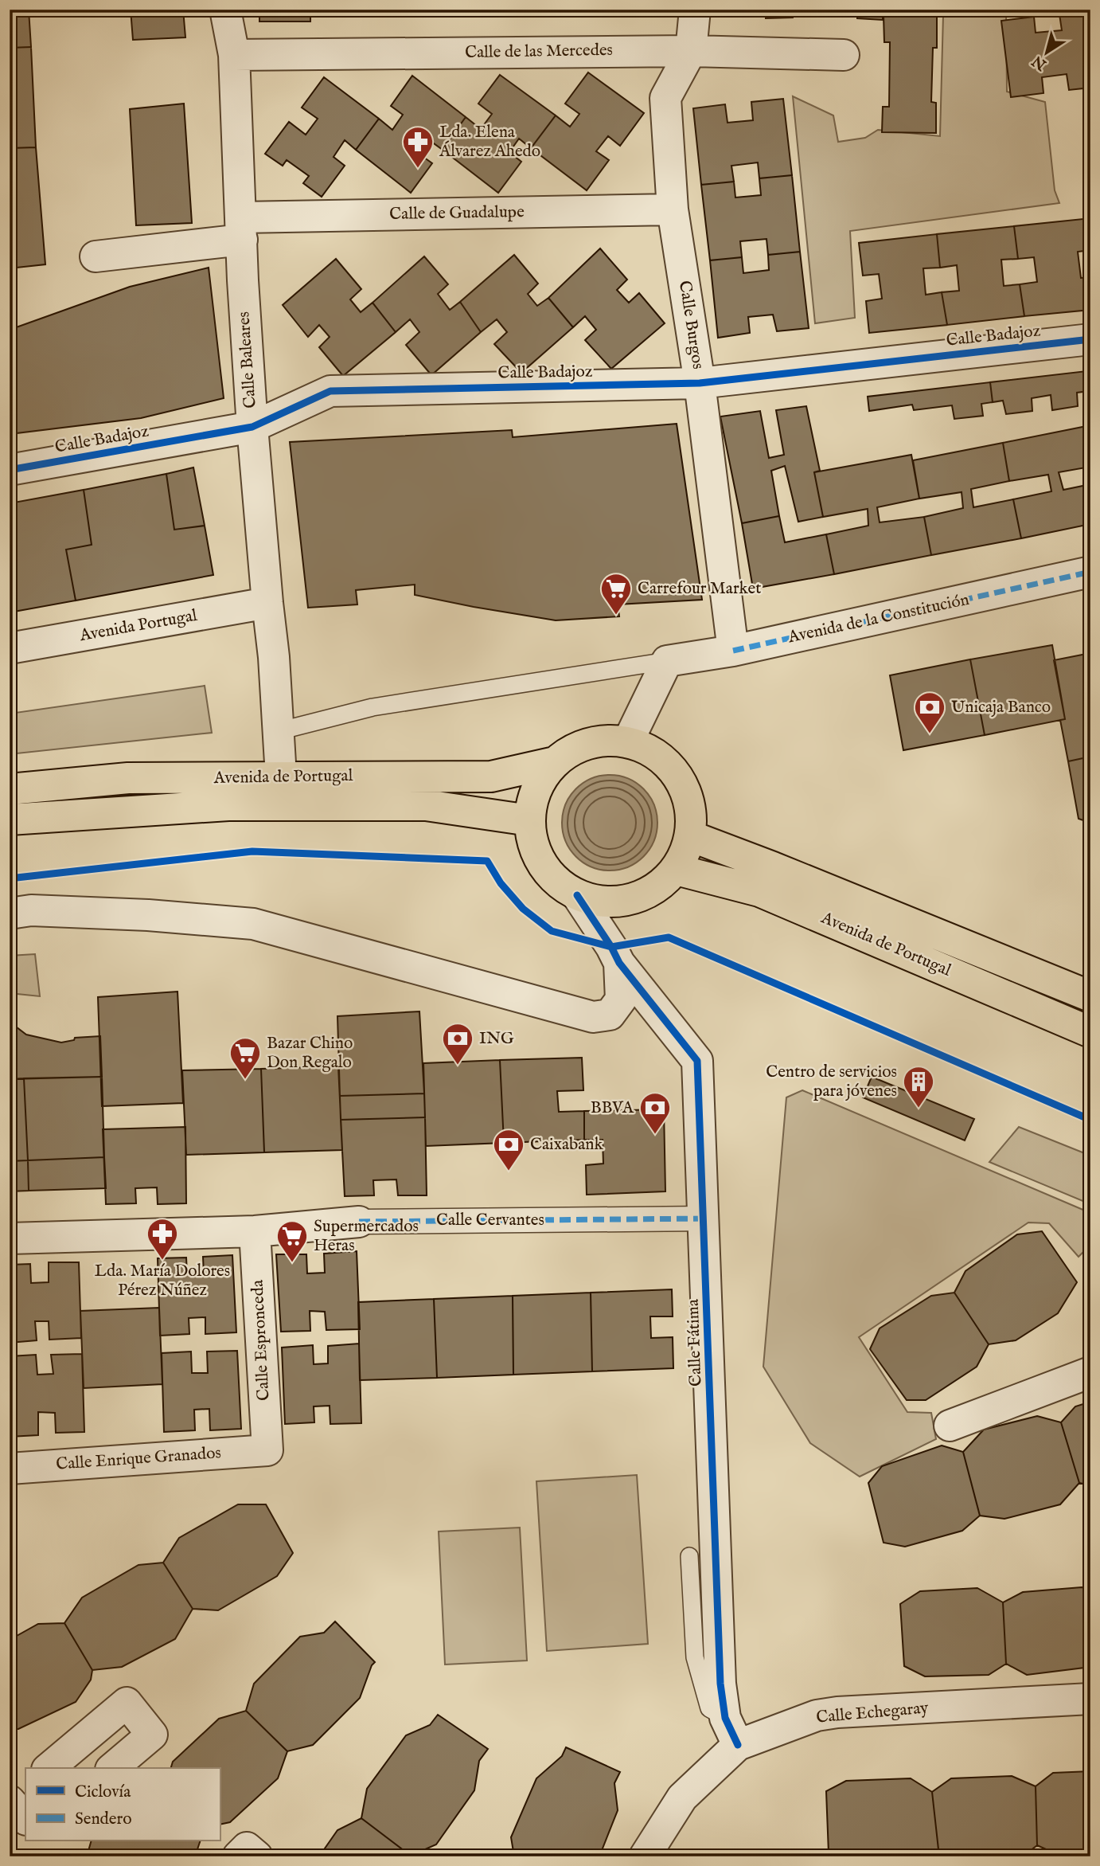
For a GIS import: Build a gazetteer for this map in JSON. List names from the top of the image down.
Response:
{
  "streets": {
    "main road": ["Avenida de Portugal"],
    "street": [
      "Calle de las Mercedes",
      "Calle de Guadalupe",
      "Calle Burgos",
      "Calle Badajoz",
      "Calle Baleares",
      "Avenida de la Constitución",
      "Avenida Portugal",
      "Calle Cervantes",
      "Calle Espronceda",
      "Calle Fátima",
      "Calle Enrique Granados",
      "Calle Echegaray"
    ]
  },
  "crossings": [
    ["Calle de las Mercedes", "Calle Burgos"],
    ["Calle de las Mercedes", "Calle Baleares"],
    ["Calle de Guadalupe", "Calle Burgos"],
    ["Calle de Guadalupe", "Calle Baleares"],
    ["Calle Burgos", "Calle Badajoz"],
    ["Calle Burgos", "Avenida de la Constitución"],
    ["Calle Badajoz", "Calle Baleares"],
    ["Calle Baleares", "Avenida Portugal"],
    ["Calle Baleares", "Avenida de Portugal"],
    ["Calle Cervantes", "Calle Espronceda"],
    ["Calle Cervantes", "Calle Fátima"],
    ["Calle Espronceda", "Calle Enrique Granados"],
    ["Calle Fátima", "Calle Echegaray"]
  ],
  "places": {
    "pharmacy": ["Lda. Elena Álvarez Ahedo", "Lda. María Dolores Pérez Núñez"],
    "supermarket": ["Carrefour Market", "Bazar Chino Don Regalo", "Supermercados Heras"],
    "bank": [
      "Unicaja Banco",
      "ING",
      "BBVA",
      "Caixabank"
    ],
    "building": ["Centro de servicios para jóvenes"]
  },
  "legend": ["Ciclovía", "Sendero"],
  "north": "bottom left"
}
